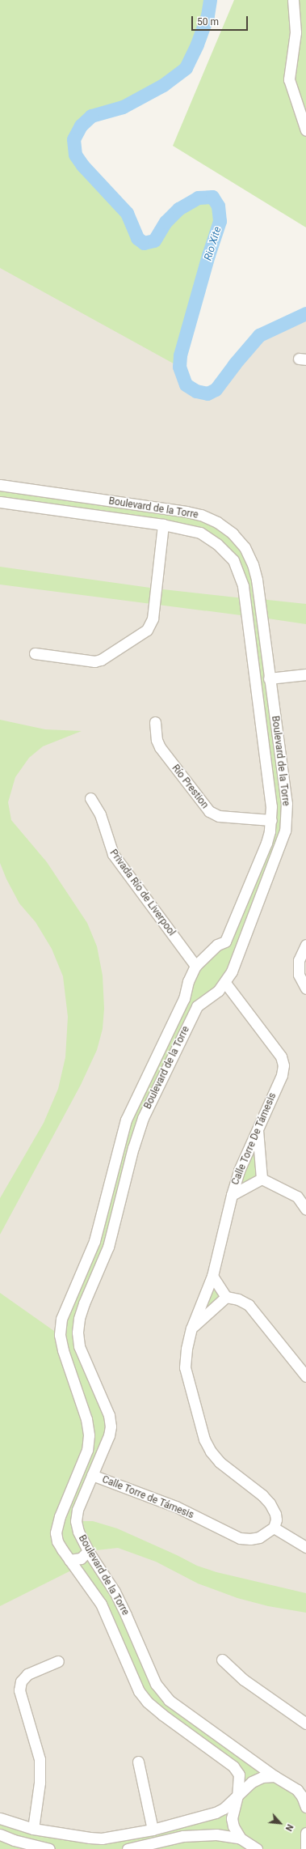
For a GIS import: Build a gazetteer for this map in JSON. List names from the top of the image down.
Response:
{
  "streets": {
    "street": [
      "Boulevard de la Torre",
      "Río Prestion",
      "Privada Río de Liverpool",
      "Calle Torre De Támesis",
      "Calle Torre de Támesis"
    ]
  },
  "crossings": [
    ["Boulevard de la Torre", "Río Prestion"],
    ["Boulevard de la Torre", "Privada Río de Liverpool"],
    ["Boulevard de la Torre", "Calle Torre De Támesis"],
    ["Boulevard de la Torre", "Calle Torre de Támesis"]
  ],
  "water": ["Rio Xite"],
  "scale_bar": "50 m",
  "north": "bottom right"
}
